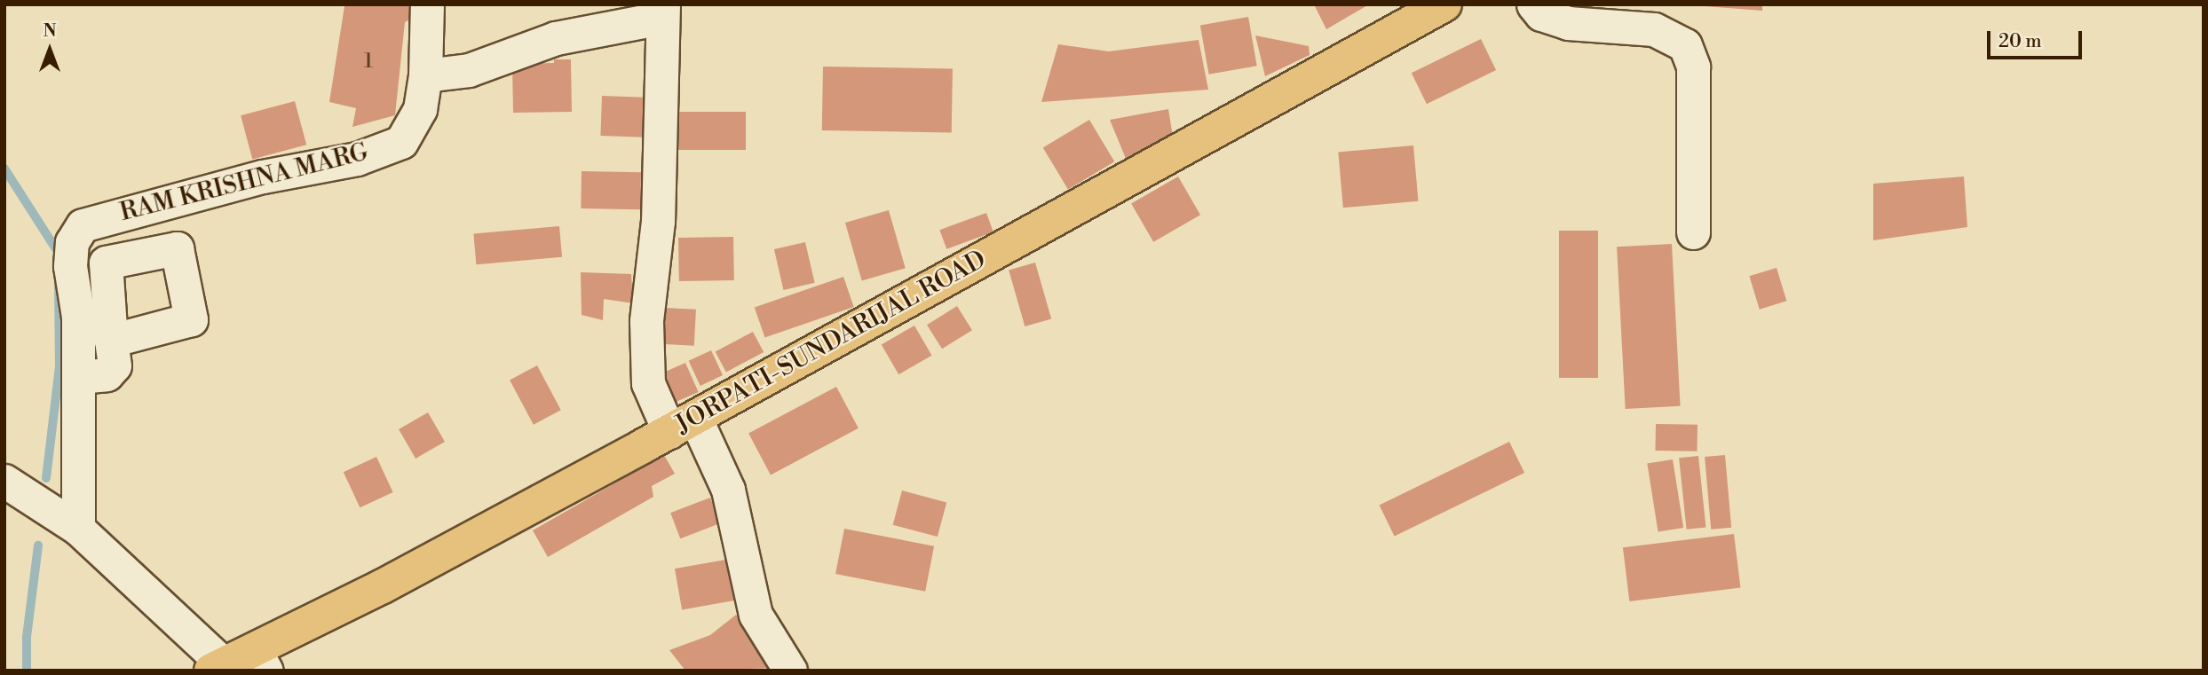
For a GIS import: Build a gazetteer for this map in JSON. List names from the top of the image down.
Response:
{
  "streets": {
    "main road": ["JORPATI-SUNDARIJAL ROAD"],
    "street": ["RAM KRISHNA MARG"]
  },
  "house_numbers": ["1"],
  "scale_bar": "20 m",
  "north": "top"
}
